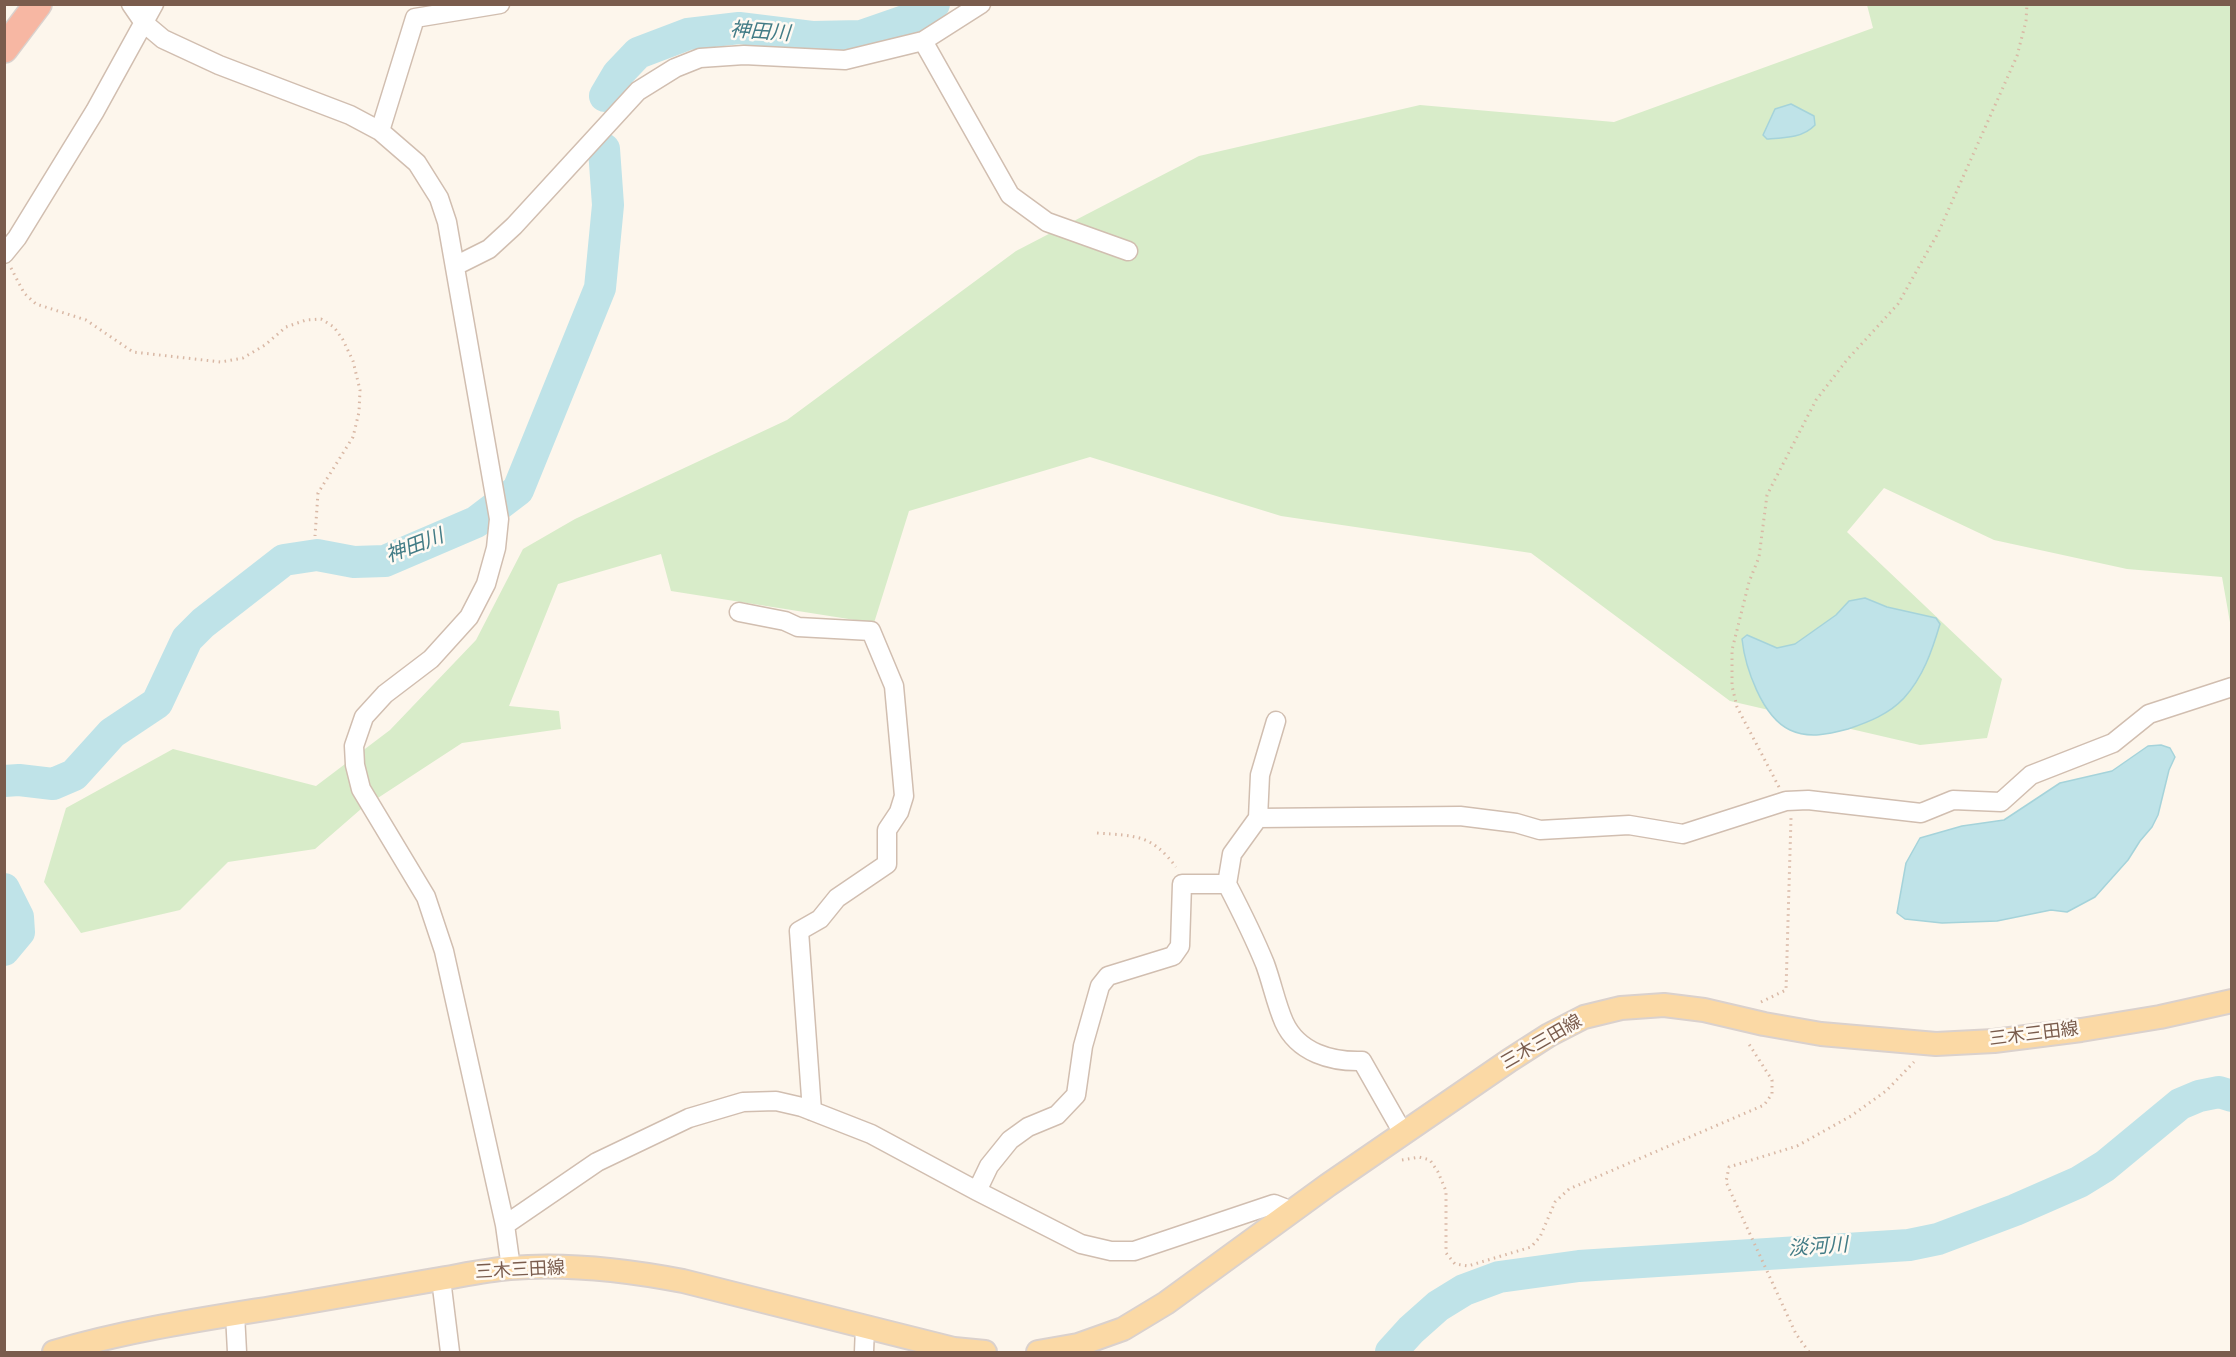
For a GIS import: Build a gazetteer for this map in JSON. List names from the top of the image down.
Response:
{
  "streets": {
    "main road": ["三木三田線"]
  },
  "water": ["神田川", "淡河川"]
}
